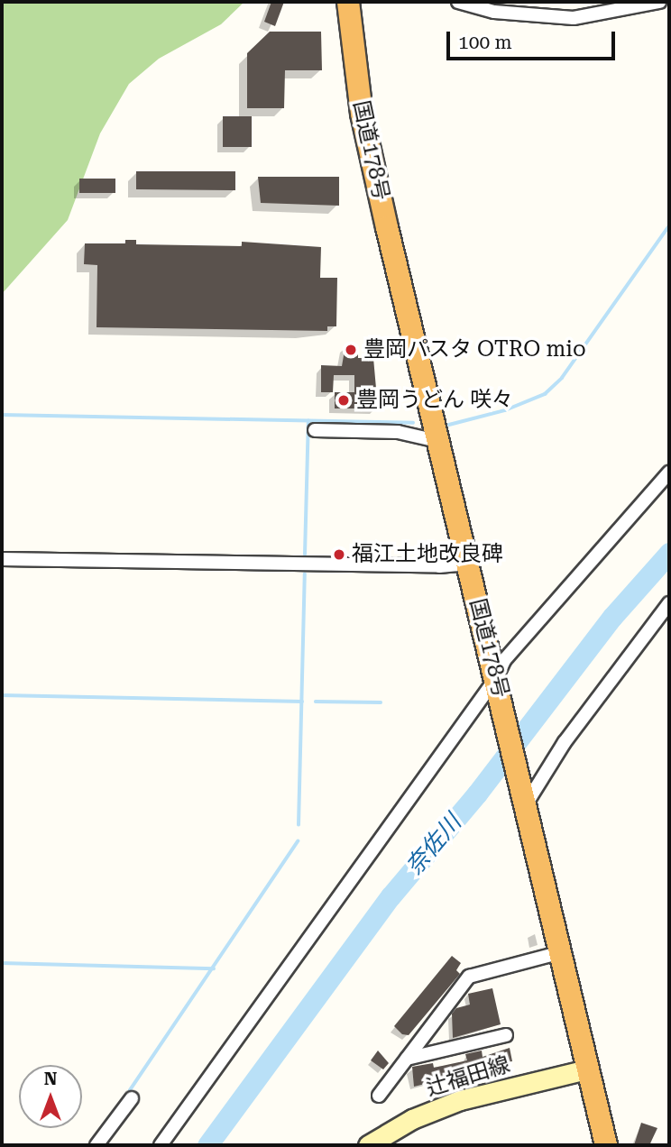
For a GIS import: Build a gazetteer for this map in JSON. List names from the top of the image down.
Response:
{
  "streets": {
    "highway": ["国道178号"],
    "main road": ["辻福田線"]
  },
  "crossings": [
    ["国道178号", "辻福田線"]
  ],
  "water": ["奈佐川"],
  "places": ["豊岡パスタ OTRO mio", "豊岡うどん 咲々", "福江土地改良碑"],
  "scale_bar": "100 m",
  "north": "top"
}
